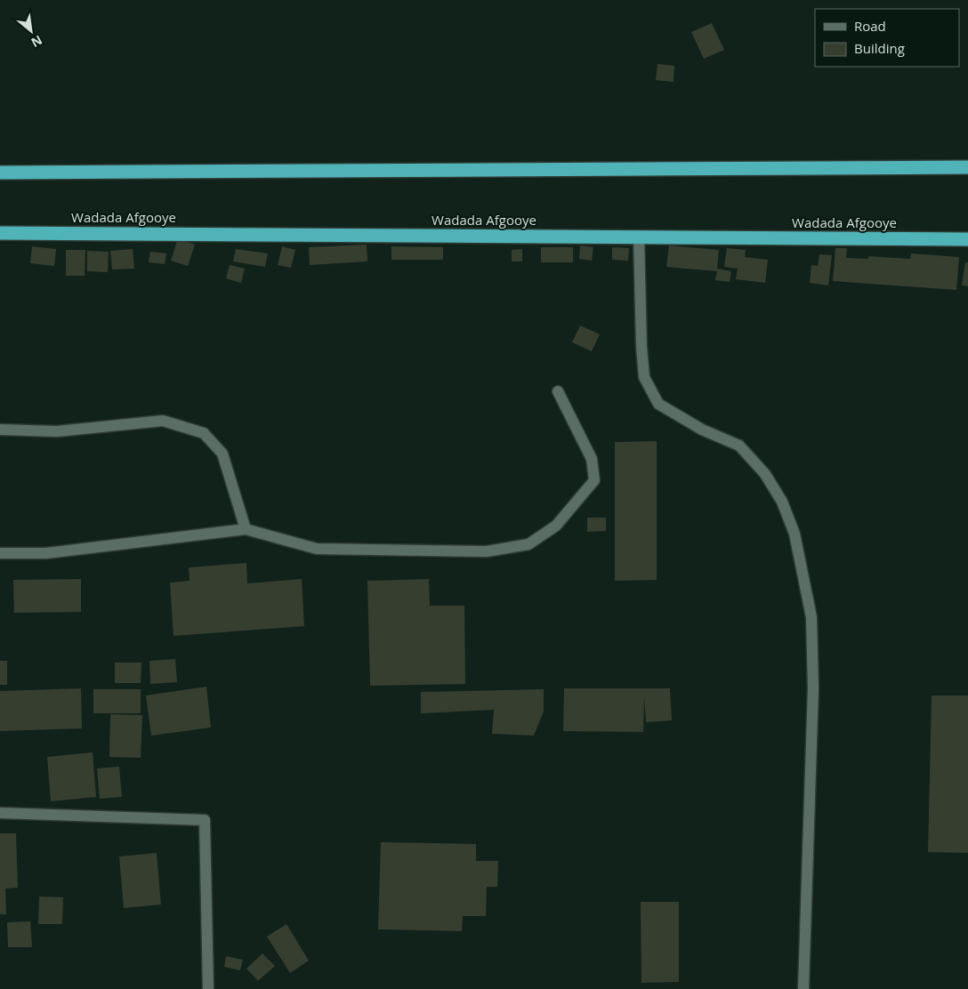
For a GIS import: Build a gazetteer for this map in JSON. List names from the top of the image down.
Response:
{
  "streets": {
    "highway": ["Wadada Afgooye"]
  },
  "legend": ["Road", "Building"],
  "north": "bottom right"
}
